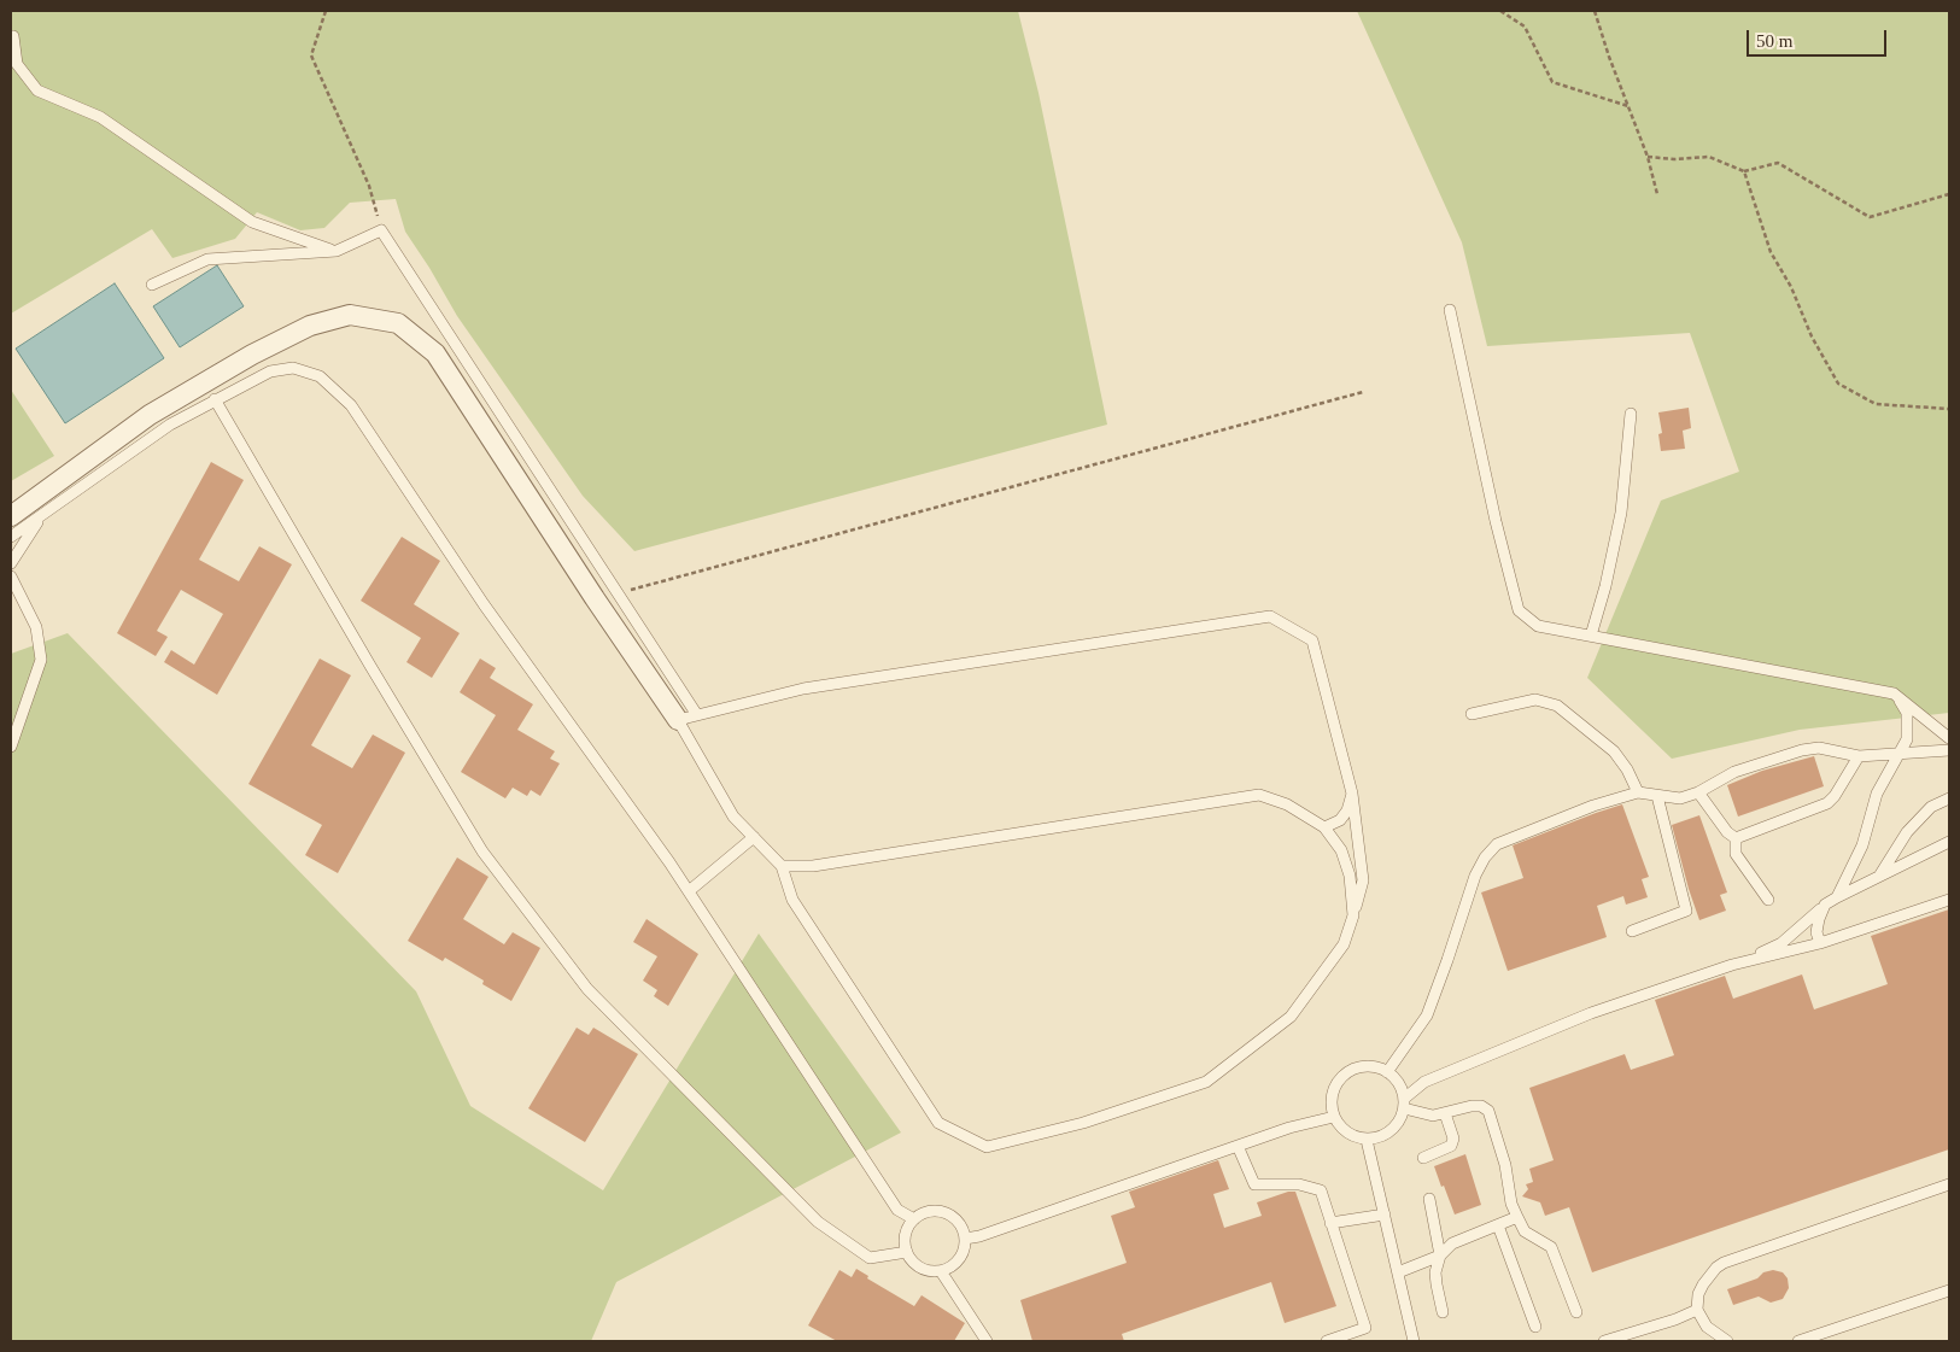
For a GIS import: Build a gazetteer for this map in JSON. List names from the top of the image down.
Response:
{
  "scale_bar": "50 m"
}
